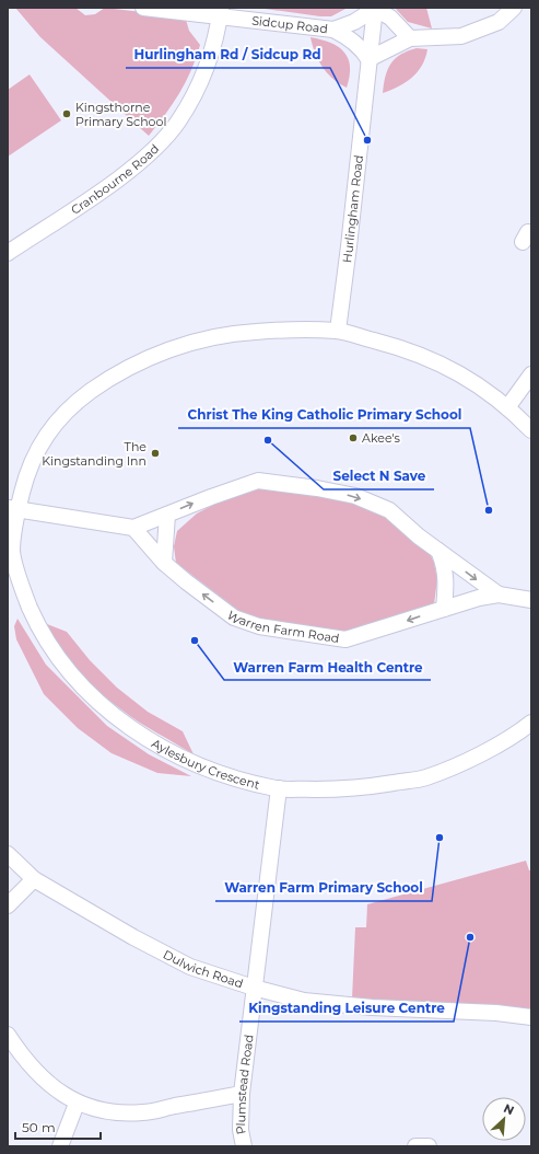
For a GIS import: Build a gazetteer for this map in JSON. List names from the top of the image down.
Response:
{
  "streets": {
    "street": [
      "Sidcup Road",
      "Cranbourne Road",
      "Hurlingham Road",
      "Warren Farm Road",
      "Aylesbury Crescent",
      "Dulwich Road",
      "Plumstead Road"
    ]
  },
  "crossings": [
    ["Sidcup Road", "Cranbourne Road"],
    ["Sidcup Road", "Hurlingham Road"],
    ["Hurlingham Road", "Aylesbury Crescent"],
    ["Aylesbury Crescent", "Plumstead Road"],
    ["Dulwich Road", "Plumstead Road"]
  ],
  "places": [
    "Kingsthorne Primary School",
    "Hurlingham Rd / Sidcup Rd",
    "Akee's",
    "Select N Save",
    "The Kingstanding Inn",
    "Christ The King Catholic Primary School",
    "Warren Farm Health Centre",
    "Warren Farm Primary School",
    "Kingstanding Leisure Centre"
  ],
  "scale_bar": "50 m",
  "north": "top right"
}
